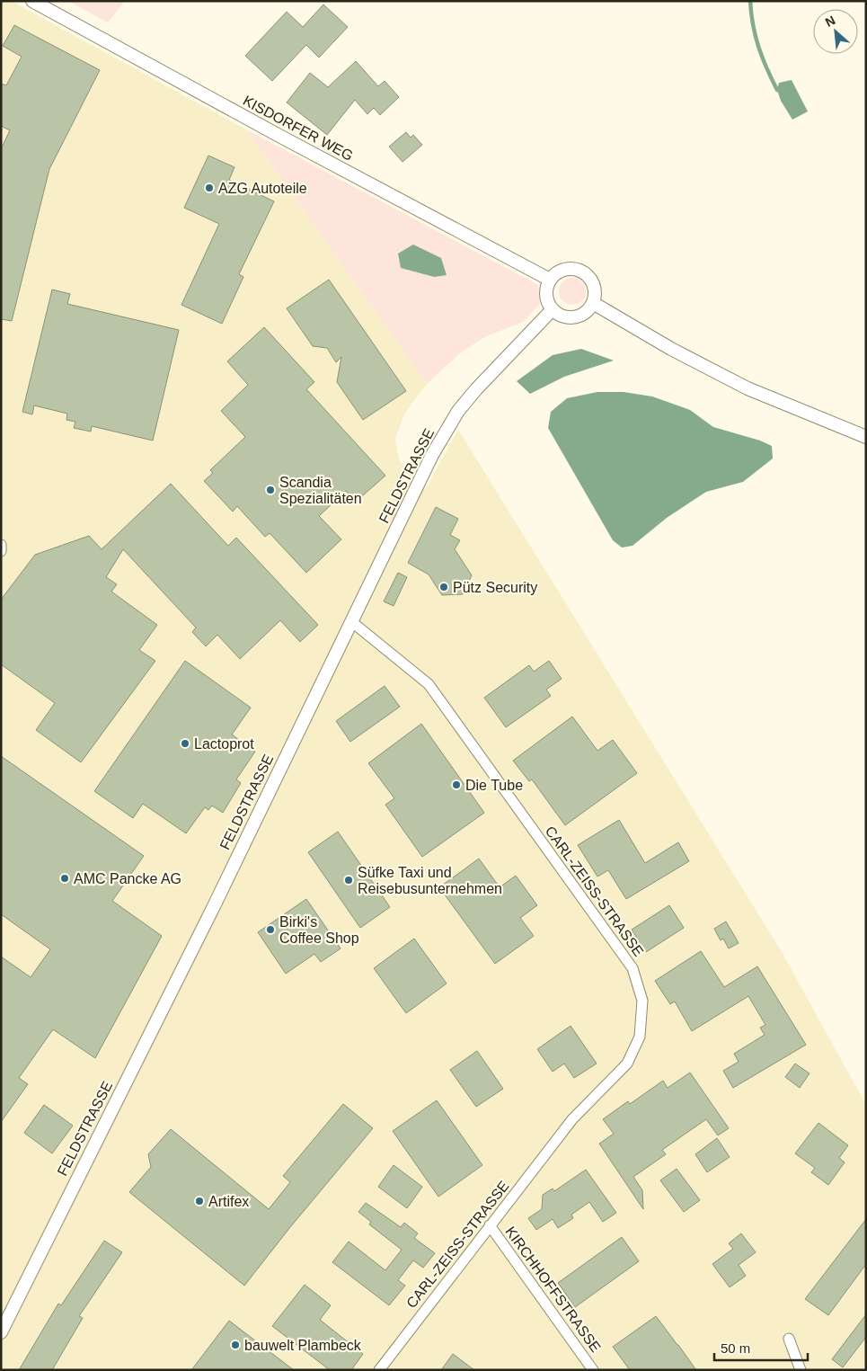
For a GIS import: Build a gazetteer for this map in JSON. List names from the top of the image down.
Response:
{
  "streets": {
    "street": [
      "KISDORFER WEG",
      "FELDSTRASSE",
      "CARL-ZEISS-STRASSE",
      "KIRCHHOFFSTRASSE"
    ]
  },
  "crossings": [
    ["KISDORFER WEG", "FELDSTRASSE"],
    ["FELDSTRASSE", "CARL-ZEISS-STRASSE"],
    ["CARL-ZEISS-STRASSE", "KIRCHHOFFSTRASSE"]
  ],
  "places": [
    "AZG Autoteile",
    "Scandia Spezialitäten",
    "Pütz Security",
    "Lactoprot",
    "Die Tube",
    "AMC Pancke AG",
    "Süfke Taxi und Reisebusunternehmen",
    "Birki's Coffee Shop",
    "Artifex",
    "bauwelt Plambeck"
  ],
  "scale_bar": "50 m",
  "north": "top left"
}
